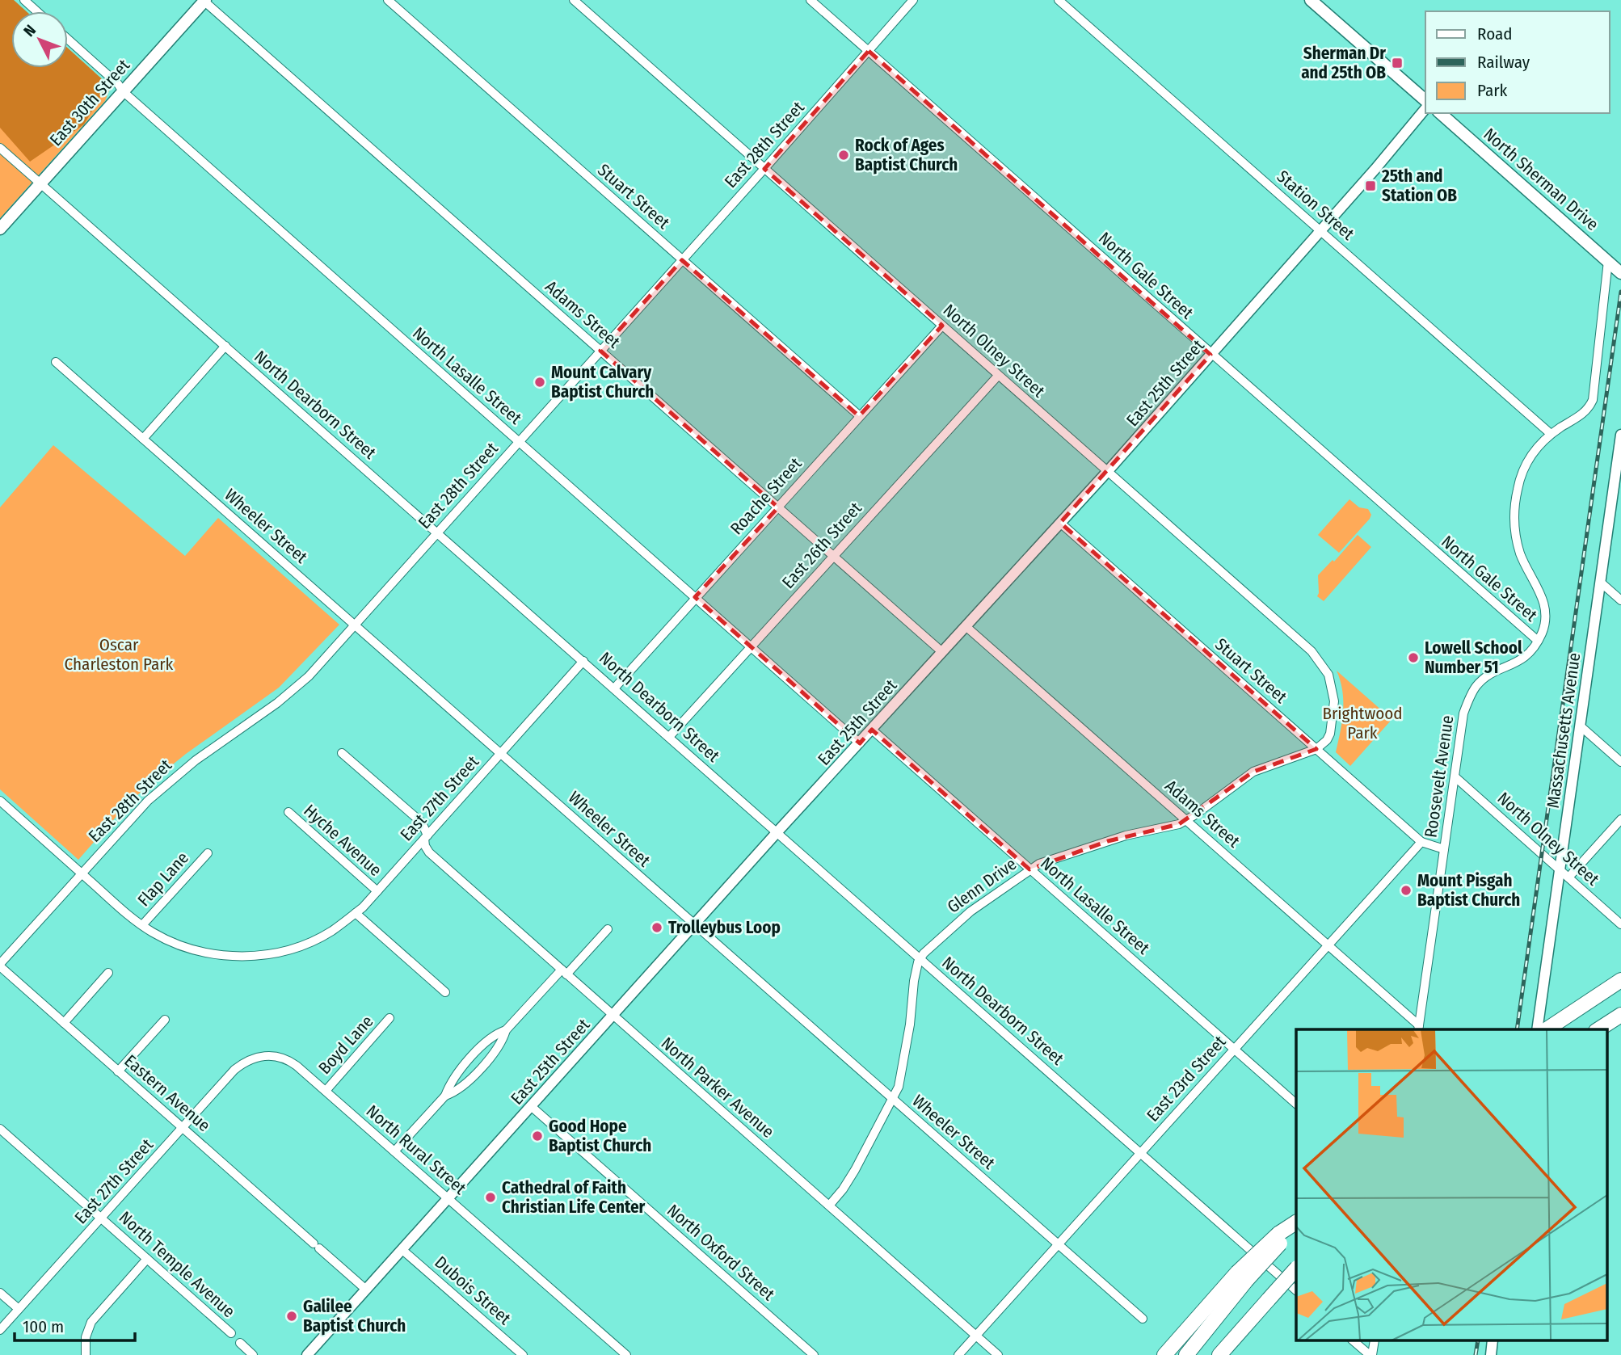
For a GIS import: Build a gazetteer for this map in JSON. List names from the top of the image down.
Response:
{
  "streets": {
    "main road": ["East 30th Street", "North Sherman Drive"],
    "street": [
      "East 28th Street",
      "Stuart Street",
      "Station Street",
      "North Gale Street",
      "Adams Street",
      "North Olney Street",
      "North Lasalle Street",
      "East 25th Street",
      "North Dearborn Street",
      "Roache Street",
      "Wheeler Street",
      "East 26th Street",
      "Massachusetts Avenue",
      "Roosevelt Avenue",
      "East 27th Street",
      "Hyche Avenue",
      "Flap Lane",
      "Glenn Drive",
      "Boyd Lane",
      "East 23rd Street",
      "North Parker Avenue",
      "Eastern Avenue",
      "North Rural Street",
      "North Oxford Street",
      "North Temple Avenue",
      "Dubois Street"
    ]
  },
  "crossings": [
    ["East 30th Street", "Adams Street"],
    ["East 30th Street", "North Lasalle Street"],
    ["East 30th Street", "North Dearborn Street"],
    ["East 28th Street", "Stuart Street"],
    ["East 28th Street", "North Gale Street"],
    ["East 28th Street", "Adams Street"],
    ["East 28th Street", "North Olney Street"],
    ["East 28th Street", "North Lasalle Street"],
    ["East 28th Street", "North Dearborn Street"],
    ["East 28th Street", "Wheeler Street"],
    ["East 28th Street", "Eastern Avenue"],
    ["North Sherman Drive", "Roosevelt Avenue"],
    ["Stuart Street", "North Olney Street"],
    ["Stuart Street", "East 25th Street"],
    ["Stuart Street", "Roache Street"],
    ["Stuart Street", "Glenn Drive"],
    ["Stuart Street", "East 23rd Street"],
    ["Station Street", "East 25th Street"],
    ["Station Street", "Roosevelt Avenue"],
    ["North Gale Street", "East 25th Street"],
    ["North Gale Street", "Roosevelt Avenue"],
    ["Adams Street", "East 25th Street"],
    ["Adams Street", "Roache Street"],
    ["Adams Street", "East 26th Street"],
    ["Adams Street", "Roosevelt Avenue"],
    ["Adams Street", "Glenn Drive"],
    ["Adams Street", "East 23rd Street"],
    ["North Olney Street", "East 25th Street"],
    ["North Olney Street", "Roache Street"],
    ["North Olney Street", "East 26th Street"],
    ["North Olney Street", "Massachusetts Avenue"],
    ["North Olney Street", "Roosevelt Avenue"],
    ["North Olney Street", "Glenn Drive"],
    ["North Lasalle Street", "East 25th Street"],
    ["North Lasalle Street", "Roache Street"],
    ["North Lasalle Street", "East 26th Street"],
    ["North Lasalle Street", "Glenn Drive"],
    ["North Lasalle Street", "East 23rd Street"],
    ["East 25th Street", "North Dearborn Street"],
    ["East 25th Street", "Wheeler Street"],
    ["East 25th Street", "North Parker Avenue"],
    ["East 25th Street", "Eastern Avenue"],
    ["East 25th Street", "North Rural Street"],
    ["East 25th Street", "North Oxford Street"],
    ["East 25th Street", "Dubois Street"],
    ["North Dearborn Street", "Roache Street"],
    ["North Dearborn Street", "East 26th Street"],
    ["North Dearborn Street", "East 27th Street"],
    ["North Dearborn Street", "Glenn Drive"],
    ["North Dearborn Street", "East 23rd Street"],
    ["Wheeler Street", "East 27th Street"],
    ["Wheeler Street", "East 23rd Street"],
    ["East 27th Street", "Hyche Avenue"],
    ["East 27th Street", "Flap Lane"],
    ["East 27th Street", "North Parker Avenue"],
    ["East 27th Street", "Eastern Avenue"],
    ["East 27th Street", "North Rural Street"],
    ["East 27th Street", "North Temple Avenue"],
    ["Boyd Lane", "North Rural Street"],
    ["East 23rd Street", "North Parker Avenue"]
  ],
  "parks": ["Oscar Charleston Park", "Brightwood Park"],
  "places": {
    "transit": ["Sherman Dr and 25th OB", "25th and Station OB"],
    "other": [
      "Rock of Ages Baptist Church",
      "Mount Calvary Baptist Church",
      "Lowell School Number 51",
      "Mount Pisgah Baptist Church",
      "Trolleybus Loop",
      "Good Hope Baptist Church",
      "Cathedral of Faith Christian Life Center",
      "Galilee Baptist Church"
    ]
  },
  "legend": ["Road", "Railway", "Park"],
  "scale_bar": "100 m",
  "north": "top left"
}
